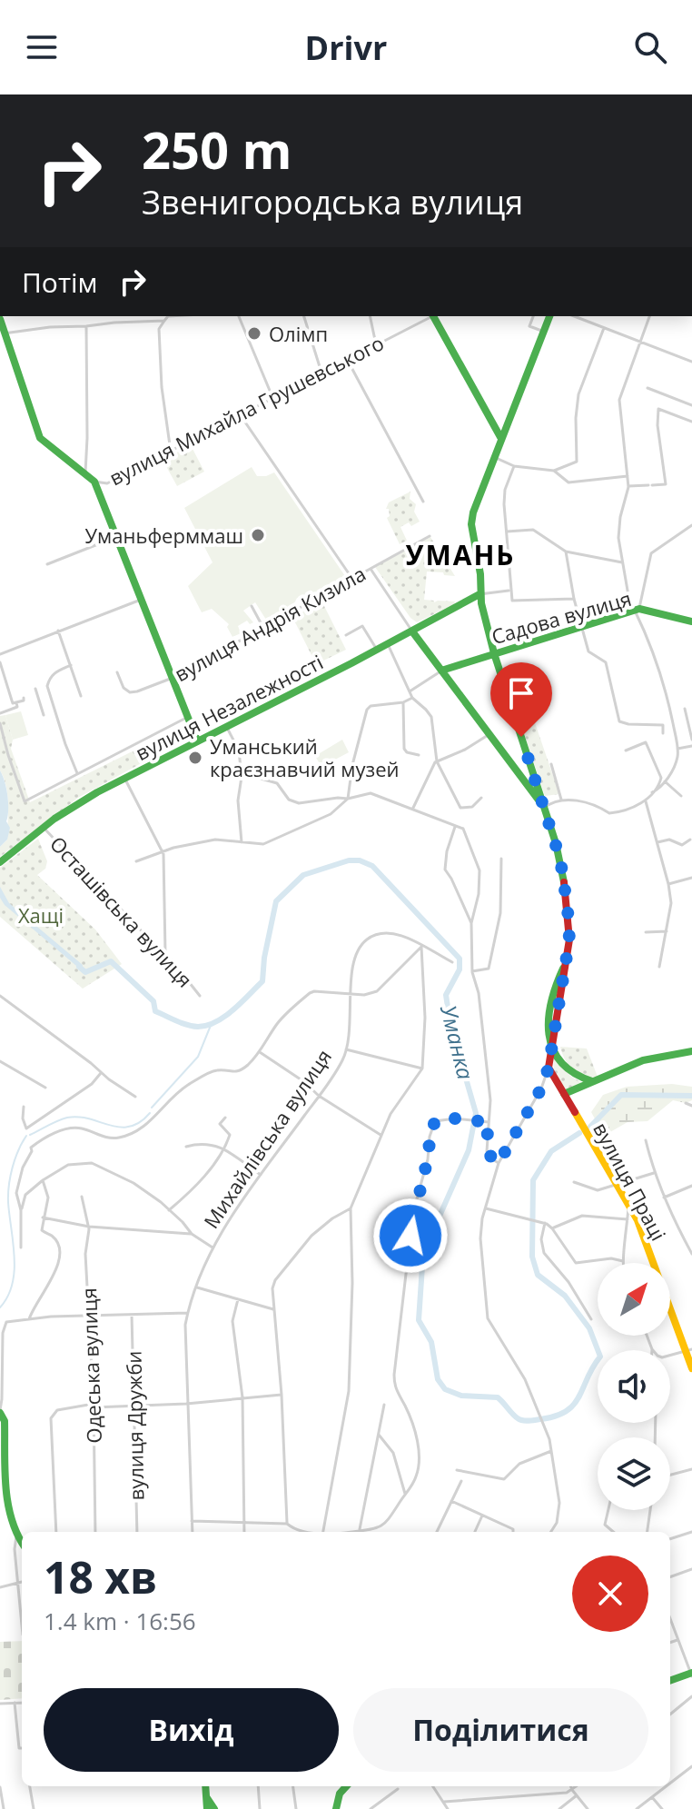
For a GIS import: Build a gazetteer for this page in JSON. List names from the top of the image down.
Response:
{
  "streets": {
    "main road": ["Садова вулиця", "вулиця Незалежності", "вулиця Праці"],
    "street": [
      "вулиця Михайла Грушевського",
      "вулиця Андрія Кизила",
      "Осташівська вулиця",
      "Михайлівська вулиця",
      "Одеська вулиця",
      "вулиця Дружби"
    ]
  },
  "crossings": [
    ["вулиця Незалежності", "Осташівська вулиця"]
  ],
  "districts": ["УМАНЬ"],
  "water": ["Уманка"],
  "parks": ["Хащі"],
  "places": ["Олімп", "Уманьферммаш", "Уманський краєзнавчий музей"],
  "north": "top right",
  "page": {
    "header": "Drivr",
    "turn": ["250 m", "Звенигородська вулиця"],
    "then": "Потім",
    "heading": ["18 хв", "1.4 km · 16:56"],
    "buttons": ["Вихід", "Поділитися"]
  }
}
